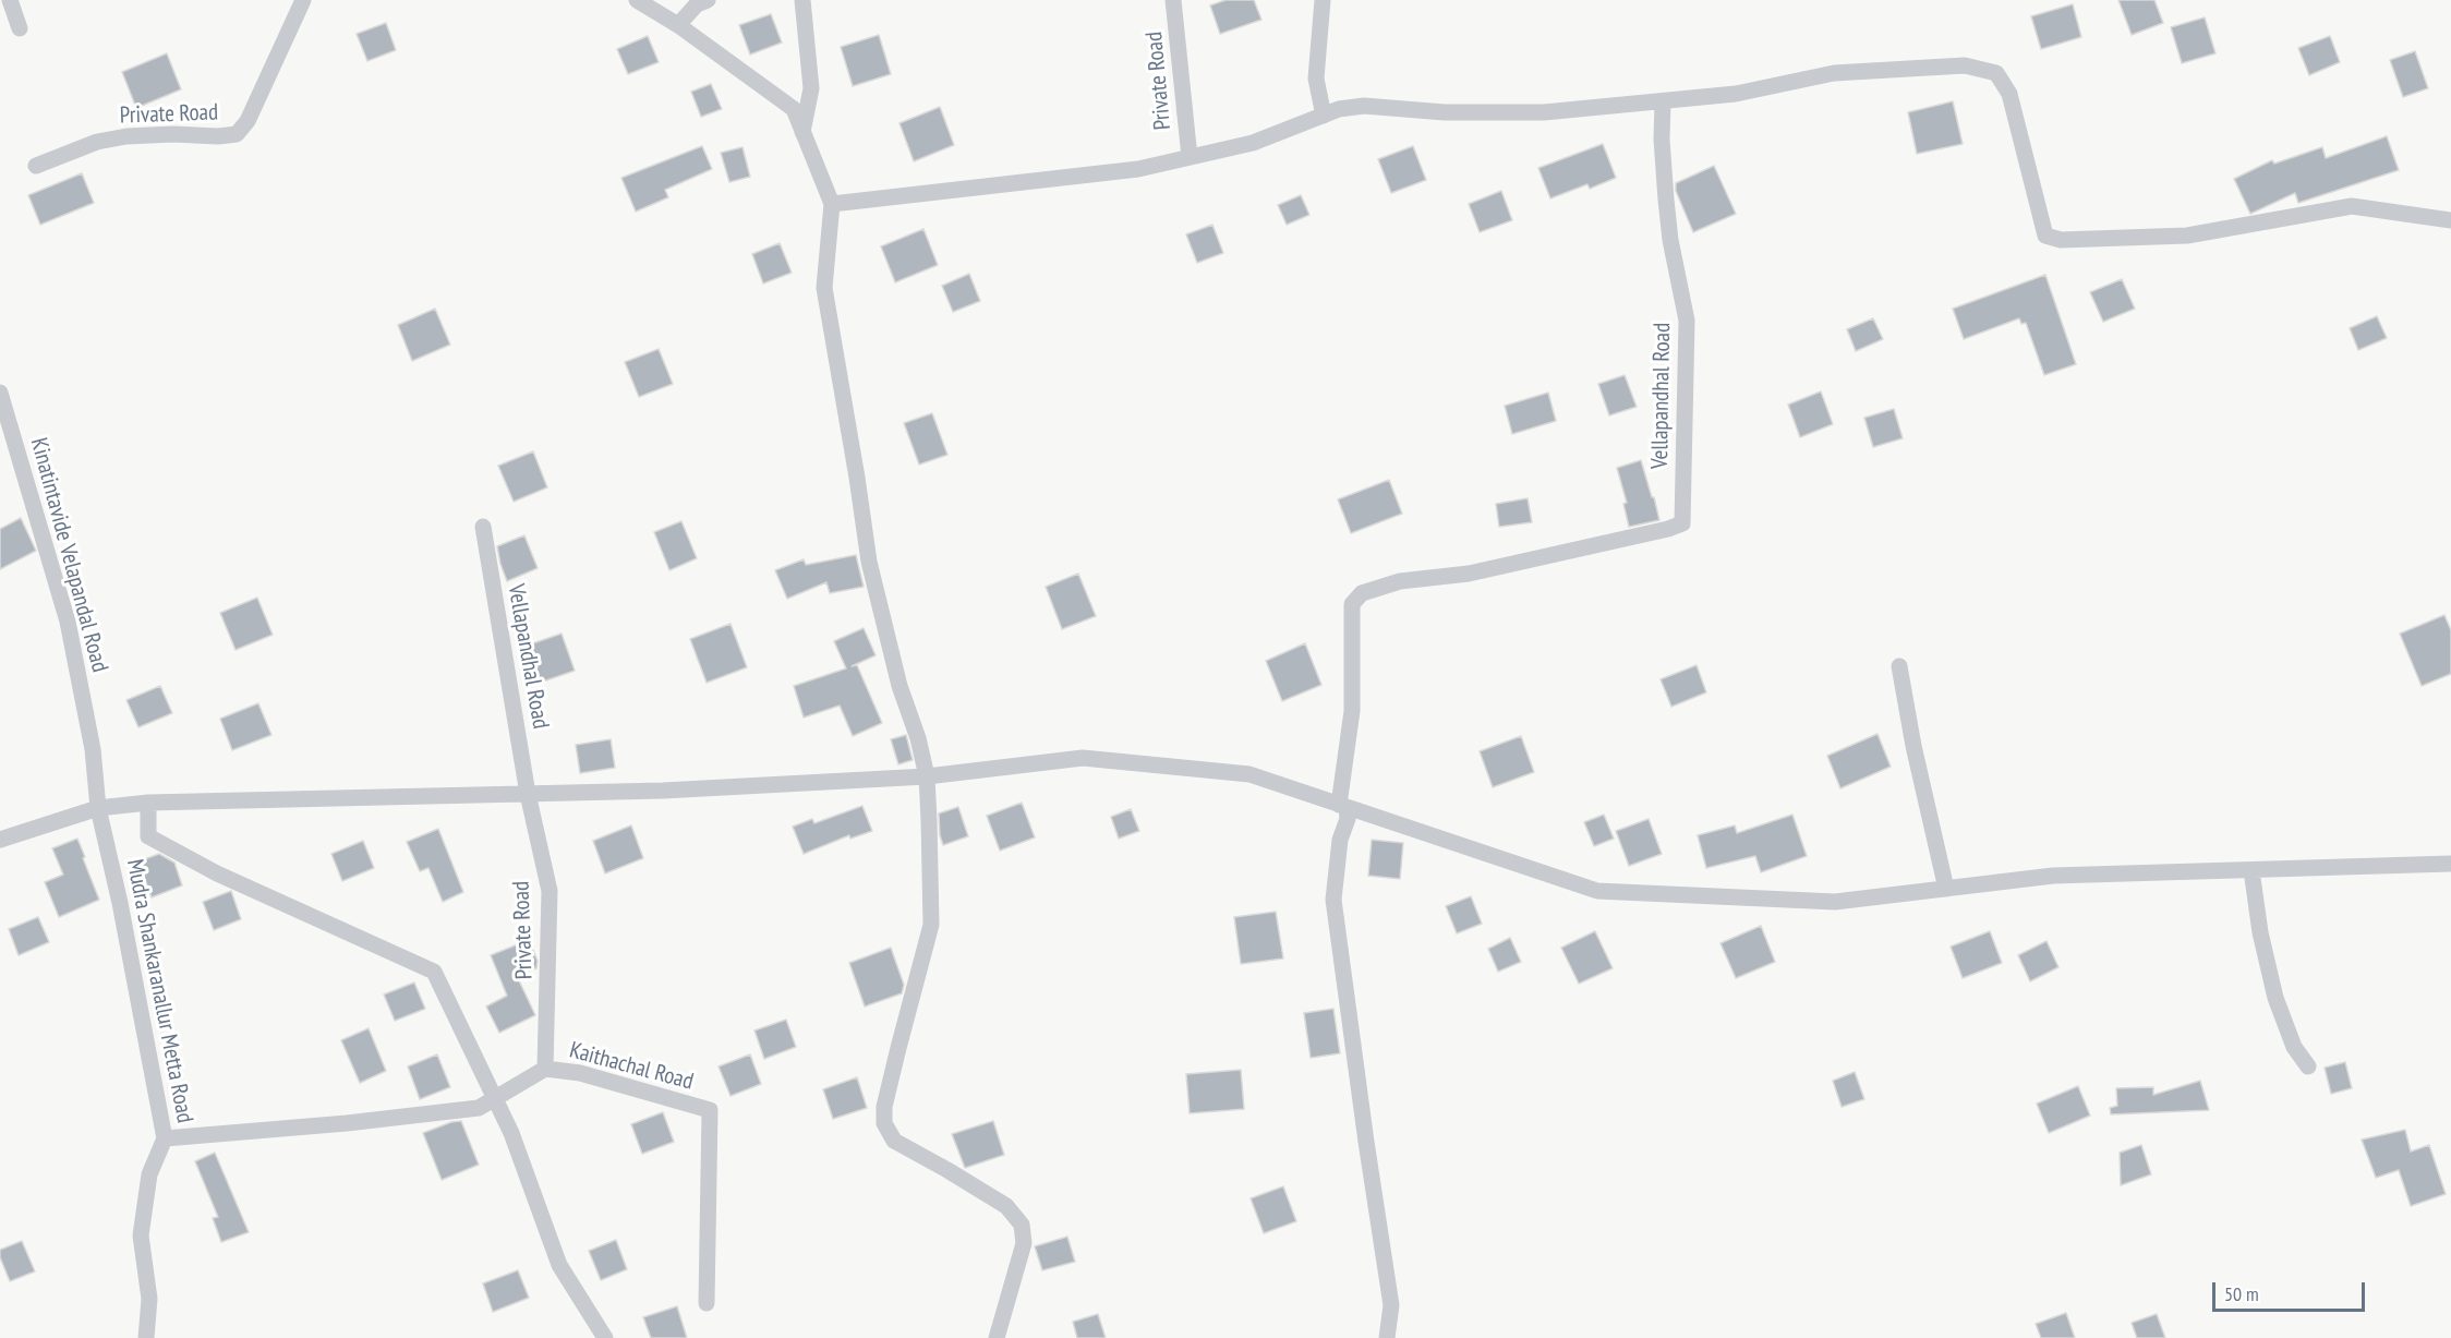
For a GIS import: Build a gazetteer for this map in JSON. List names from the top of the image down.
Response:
{
  "streets": {
    "street": [
      "Private Road",
      "Vellapandhal Road",
      "Kinatintavide Velapandal Road",
      "Mudra Shankaranallur Metta Road",
      "Kaithachal Road"
    ]
  },
  "crossings": [
    ["Private Road", "Vellapandhal Road"],
    ["Private Road", "Kaithachal Road"],
    ["Kinatintavide Velapandal Road", "Mudra Shankaranallur Metta Road"],
    ["Mudra Shankaranallur Metta Road", "Kaithachal Road"]
  ],
  "scale_bar": "50 m"
}
